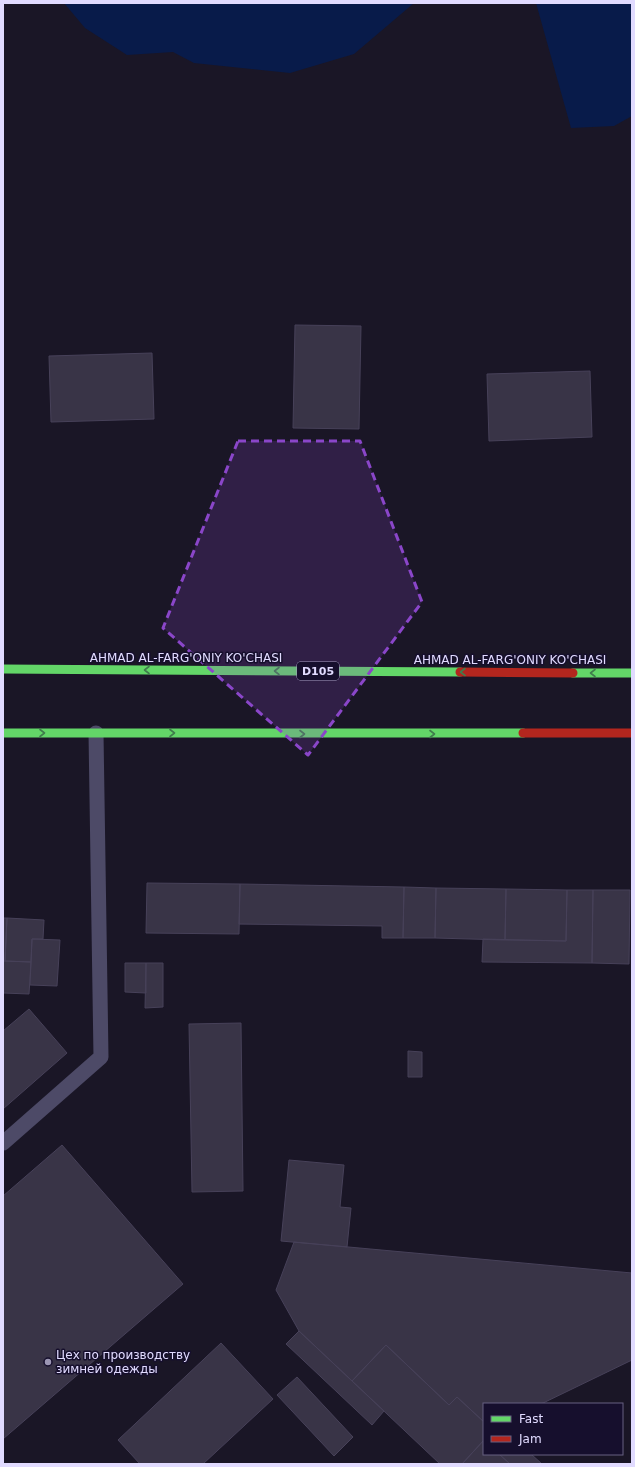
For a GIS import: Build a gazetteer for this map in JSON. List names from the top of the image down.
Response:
{
  "streets": {
    "highway": ["AHMAD AL-FARG'ONIY KO'CHASI", "D105"]
  },
  "places": ["Цех по производству зимней одежды"],
  "legend": ["Fast", "Jam"]
}
